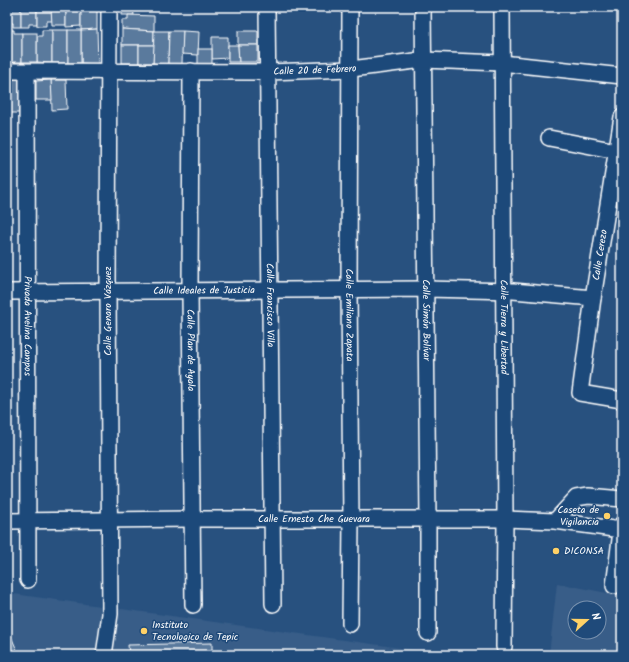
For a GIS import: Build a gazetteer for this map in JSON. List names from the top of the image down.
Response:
{
  "streets": {
    "street": [
      "Calle 20 de Febrero",
      "Calle Cerezo",
      "Calle Ideales de Justicia",
      "Calle Francisco Villa",
      "Calle Genaro Vázquez",
      "Calle Emiliano Zapata",
      "Calle Simón Bolívar",
      "Privada Avelina Campos",
      "Calle Tierra y Libertad",
      "Calle Plan de Ayala",
      "Calle Ernesto Che Guevara"
    ]
  },
  "crossings": [
    ["Calle 20 de Febrero", "Calle Francisco Villa"],
    ["Calle 20 de Febrero", "Calle Genaro Vázquez"],
    ["Calle 20 de Febrero", "Calle Emiliano Zapata"],
    ["Calle 20 de Febrero", "Calle Simón Bolívar"],
    ["Calle 20 de Febrero", "Privada Avelina Campos"],
    ["Calle 20 de Febrero", "Calle Tierra y Libertad"],
    ["Calle 20 de Febrero", "Calle Plan de Ayala"],
    ["Calle Cerezo", "Calle Ideales de Justicia"],
    ["Calle Ideales de Justicia", "Calle Francisco Villa"],
    ["Calle Ideales de Justicia", "Calle Genaro Vázquez"],
    ["Calle Ideales de Justicia", "Calle Emiliano Zapata"],
    ["Calle Ideales de Justicia", "Calle Simón Bolívar"],
    ["Calle Ideales de Justicia", "Privada Avelina Campos"],
    ["Calle Ideales de Justicia", "Calle Tierra y Libertad"],
    ["Calle Ideales de Justicia", "Calle Plan de Ayala"],
    ["Calle Francisco Villa", "Calle Ernesto Che Guevara"],
    ["Calle Genaro Vázquez", "Calle Ernesto Che Guevara"],
    ["Calle Emiliano Zapata", "Calle Ernesto Che Guevara"],
    ["Calle Simón Bolívar", "Calle Ernesto Che Guevara"],
    ["Privada Avelina Campos", "Calle Ernesto Che Guevara"],
    ["Calle Tierra y Libertad", "Calle Ernesto Che Guevara"],
    ["Calle Plan de Ayala", "Calle Ernesto Che Guevara"]
  ],
  "places": ["Caseta de Vigilancia", "DICONSA", "Instituto Tecnologico de Tepic"],
  "north": "right"
}
